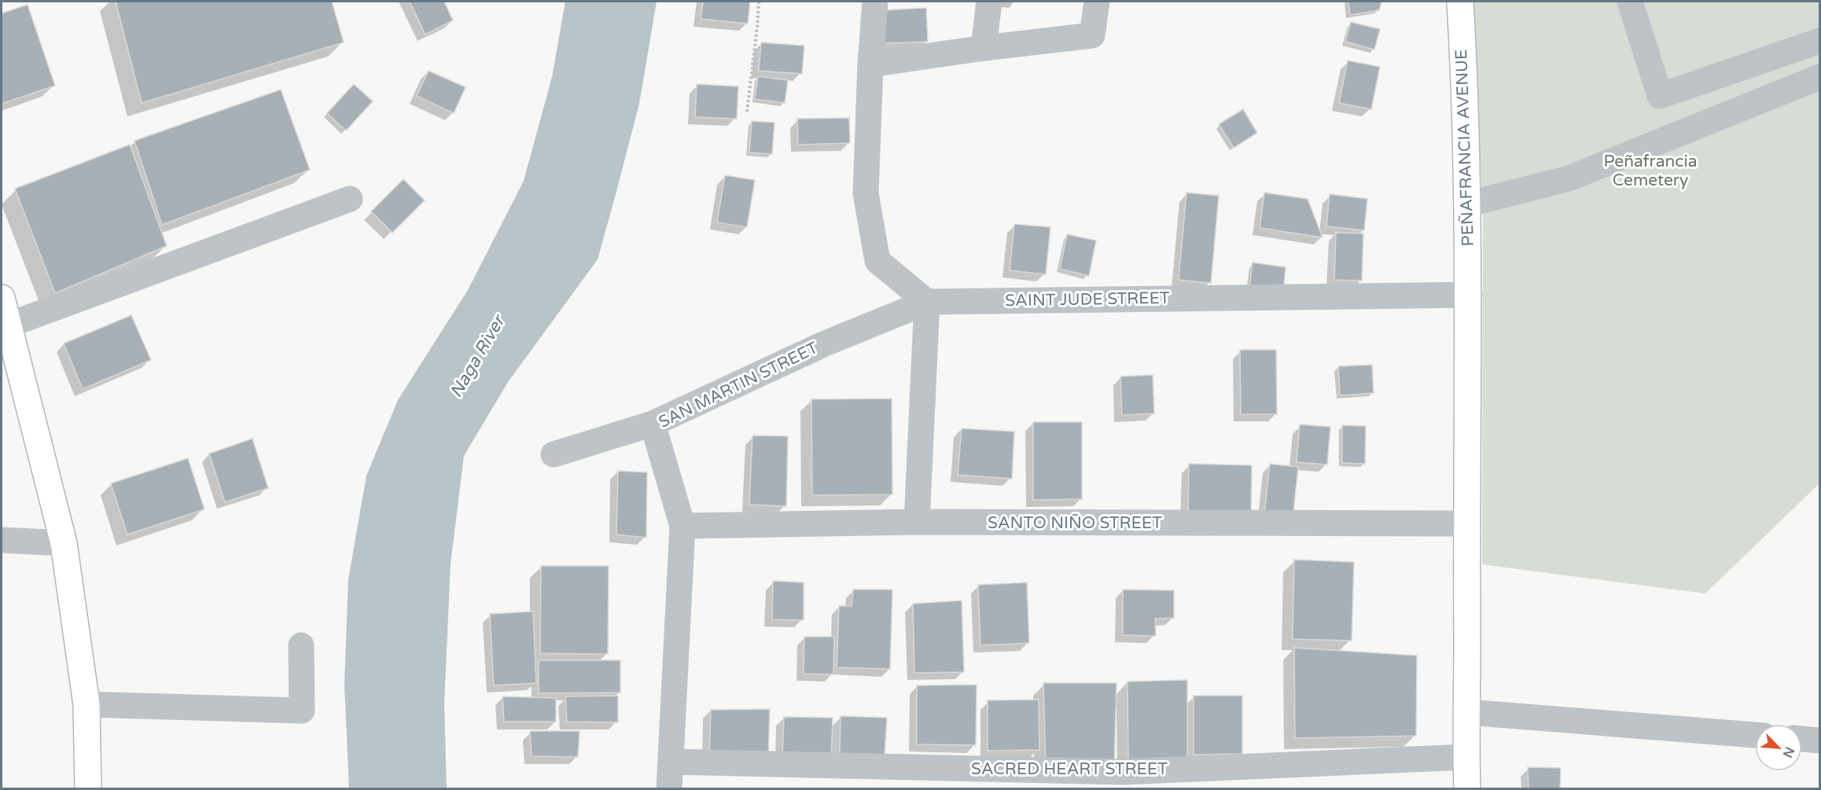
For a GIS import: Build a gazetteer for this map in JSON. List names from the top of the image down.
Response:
{
  "streets": {
    "main road": ["PEÑAFRANCIA AVENUE"],
    "street": [
      "SAINT JUDE STREET",
      "SAN MARTIN STREET",
      "SANTO NIÑO STREET",
      "SACRED HEART STREET"
    ]
  },
  "crossings": [
    ["PEÑAFRANCIA AVENUE", "SAINT JUDE STREET"],
    ["PEÑAFRANCIA AVENUE", "SANTO NIÑO STREET"],
    ["PEÑAFRANCIA AVENUE", "SACRED HEART STREET"],
    ["SAINT JUDE STREET", "SAN MARTIN STREET"],
    ["SAN MARTIN STREET", "SANTO NIÑO STREET"],
    ["SAN MARTIN STREET", "SACRED HEART STREET"]
  ],
  "water": ["Naga River"],
  "parks": ["Peñafrancia Cemetery"],
  "north": "bottom right"
}
